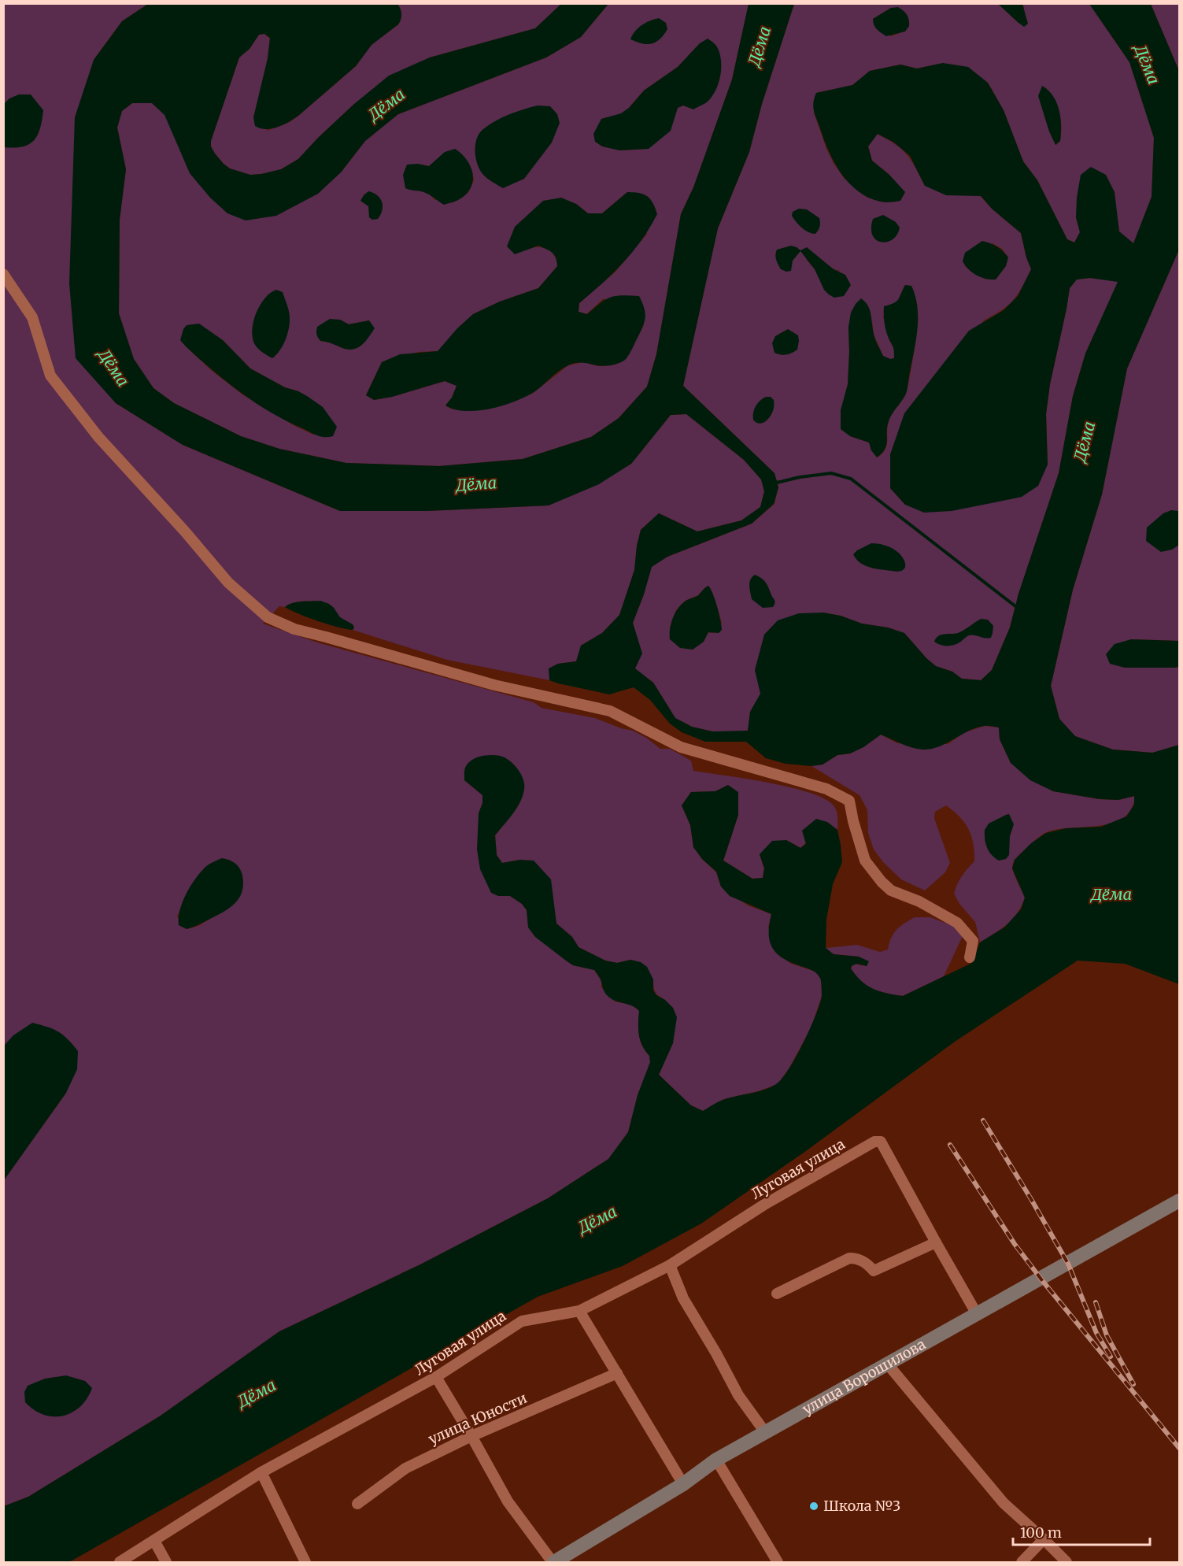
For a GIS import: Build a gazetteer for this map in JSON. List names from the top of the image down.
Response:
{
  "streets": {
    "street": ["Луговая улица", "улица Ворошилова", "улица Юности"]
  },
  "water": ["Дёма"],
  "places": ["Школа №3"],
  "scale_bar": "100 m"
}
